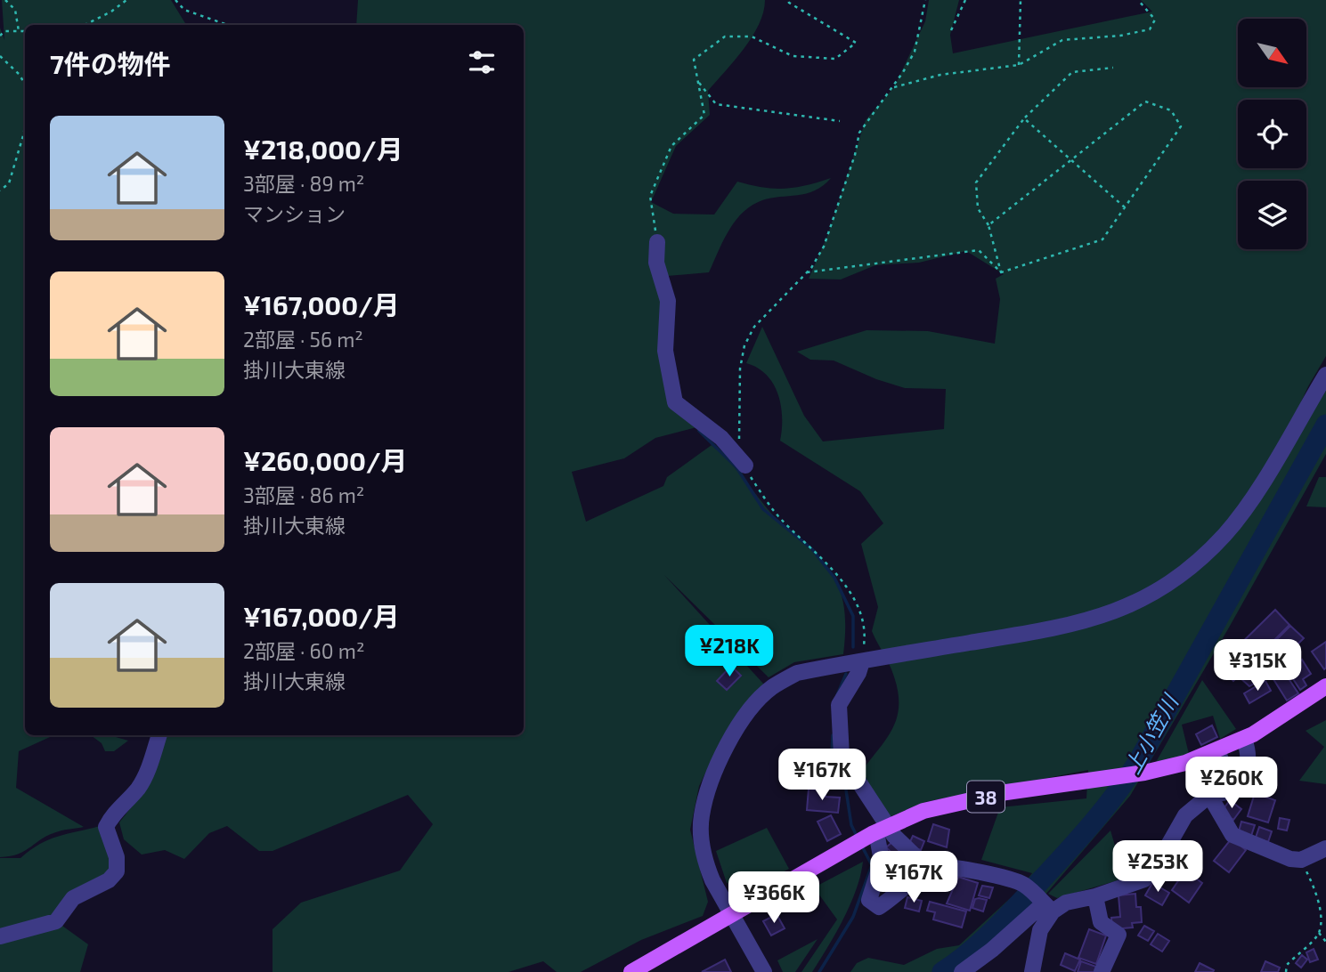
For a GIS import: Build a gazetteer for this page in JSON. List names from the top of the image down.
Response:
{
  "streets": {
    "main road": ["38"]
  },
  "water": ["上小笠川"],
  "north": "bottom right",
  "page": {
    "heading": "7件の物件",
    "list": [
      {
        "name": "¥218,000/月",
        "note": "3部屋 · 89 m² · マンション"
      },
      {
        "name": "¥167,000/月",
        "note": "2部屋 · 56 m² · 掛川大東線"
      },
      {
        "name": "¥260,000/月",
        "note": "3部屋 · 86 m² · 掛川大東線"
      },
      {
        "name": "¥167,000/月",
        "note": "2部屋 · 60 m² · 掛川大東線"
      }
    ],
    "price": [
      "¥218K",
      "¥315K",
      "¥167K",
      "¥260K",
      "¥253K",
      "¥167K",
      "¥366K"
    ]
  }
}
